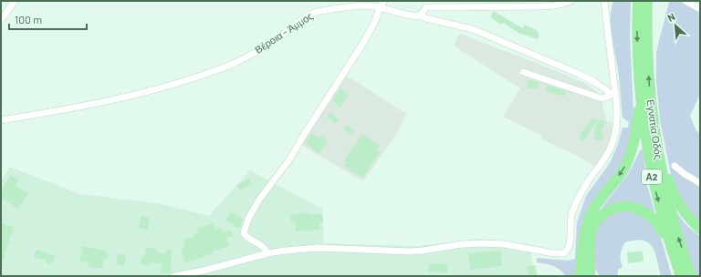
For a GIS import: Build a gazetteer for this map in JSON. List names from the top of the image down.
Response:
{
  "streets": {
    "highway": ["Εγνατία Οδός", "Α2"],
    "street": ["Βέροια - Άμμος"]
  },
  "scale_bar": "100 m",
  "north": "top left"
}
